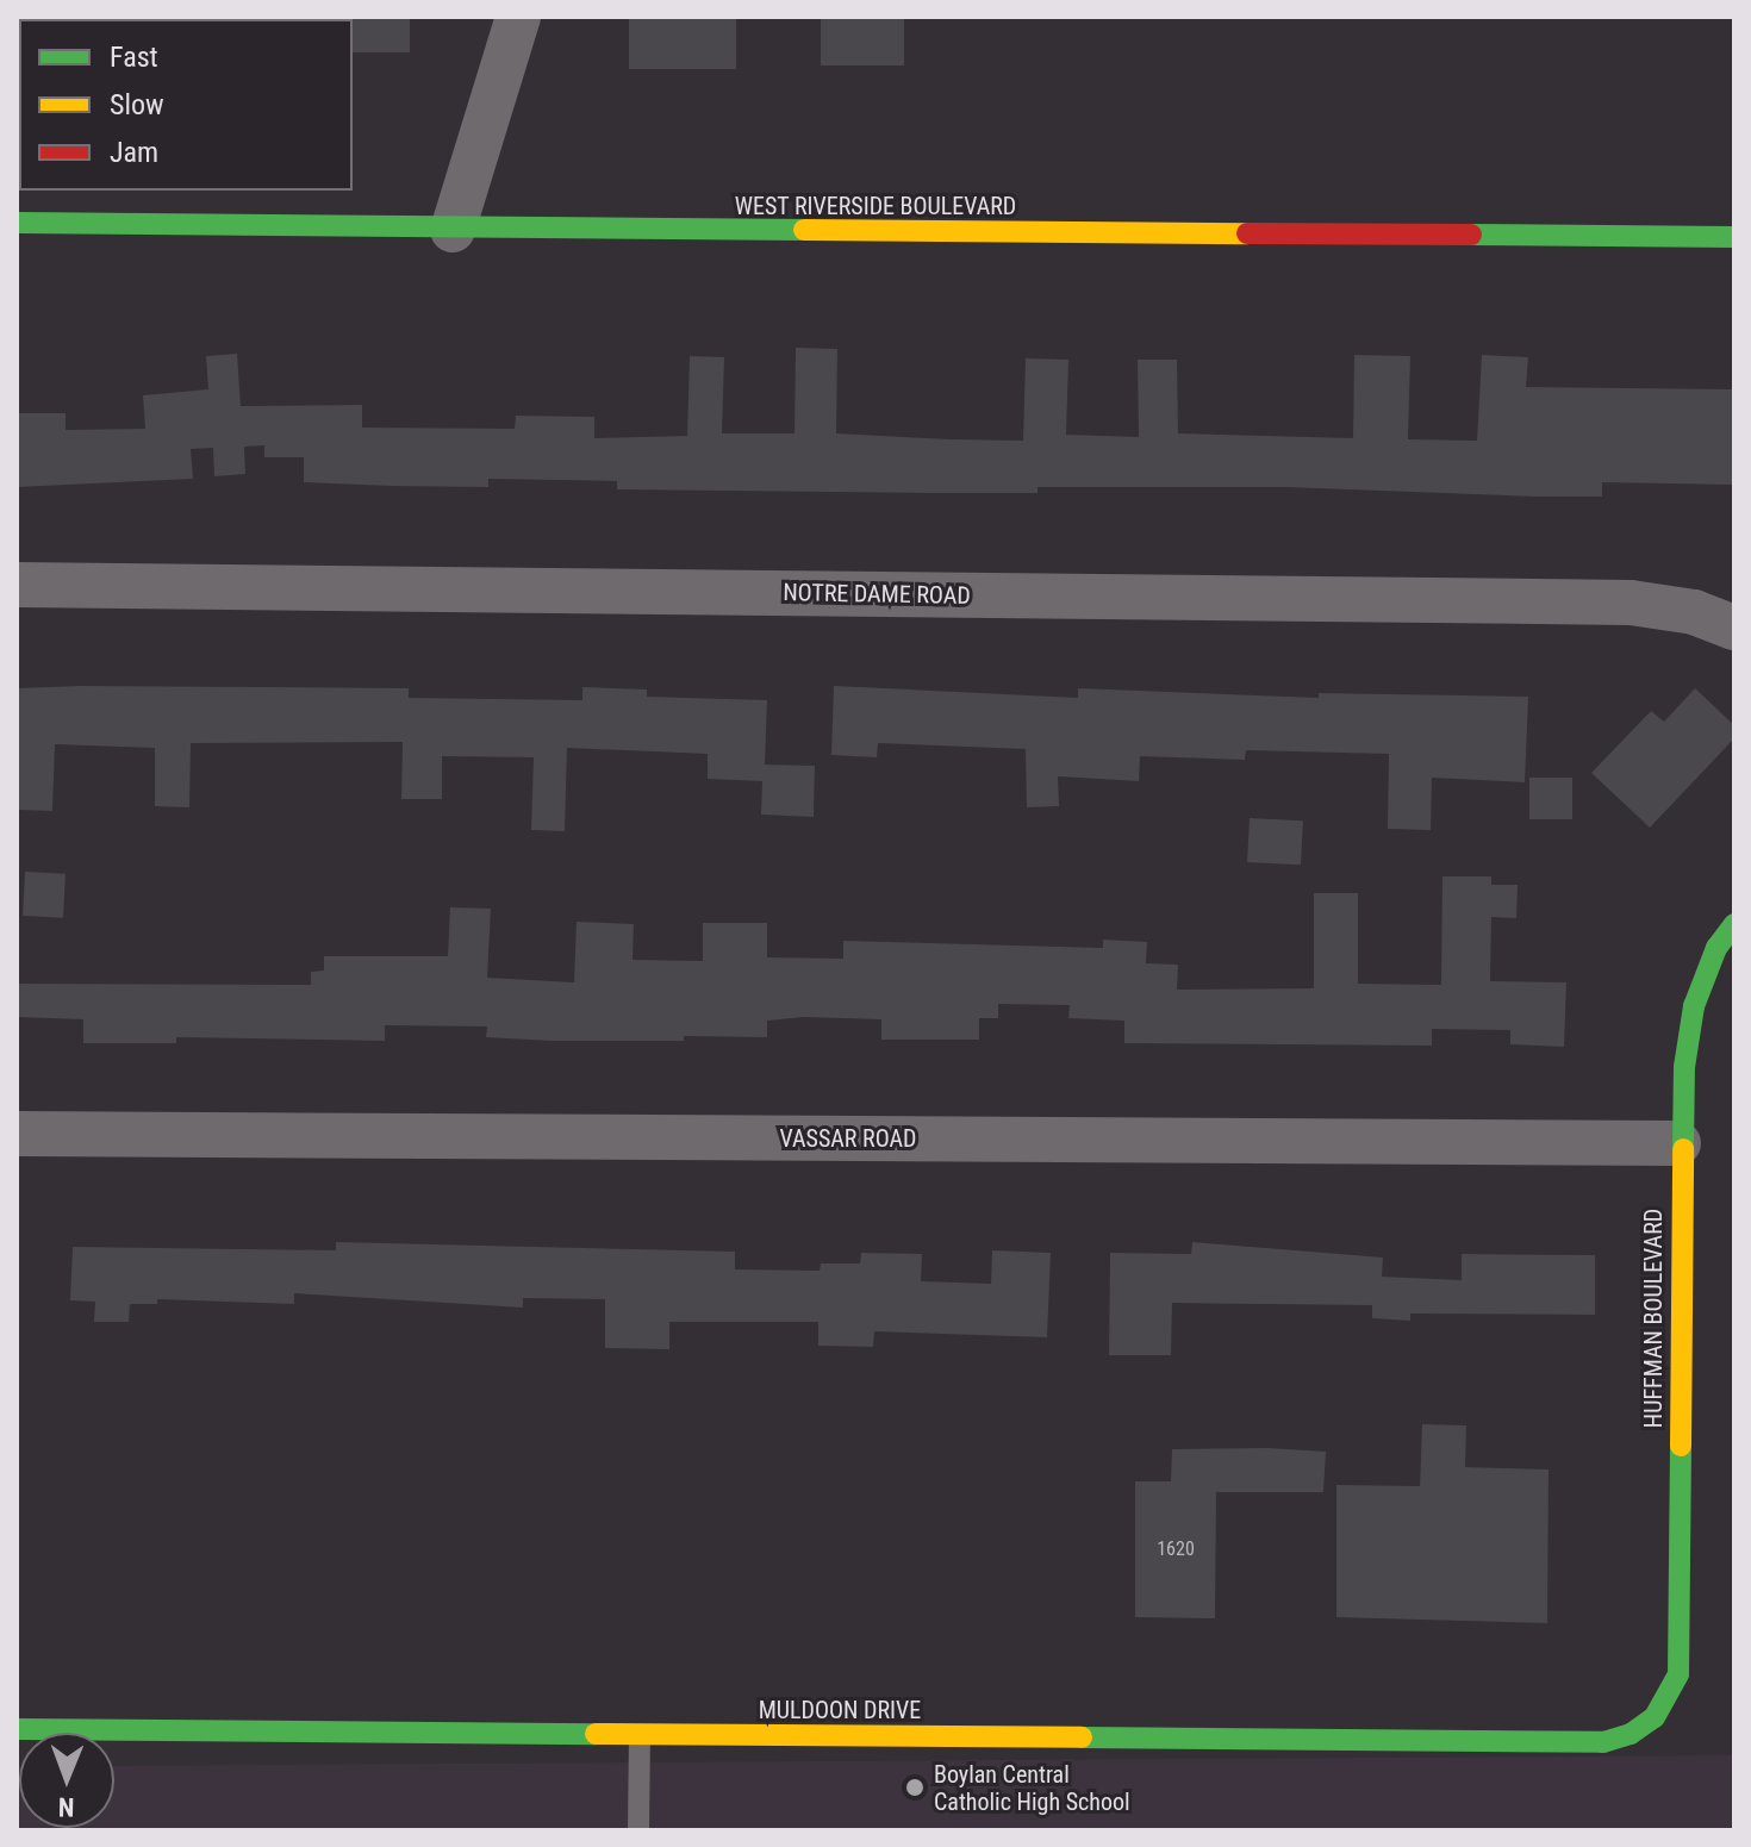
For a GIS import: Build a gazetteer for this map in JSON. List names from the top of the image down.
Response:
{
  "streets": {
    "street": [
      "WEST RIVERSIDE BOULEVARD",
      "NOTRE DAME ROAD",
      "VASSAR ROAD",
      "HUFFMAN BOULEVARD",
      "MULDOON DRIVE"
    ]
  },
  "crossings": [
    ["VASSAR ROAD", "HUFFMAN BOULEVARD"],
    ["HUFFMAN BOULEVARD", "MULDOON DRIVE"]
  ],
  "places": ["Boylan Central Catholic High School"],
  "house_numbers": ["1620"],
  "legend": ["Fast", "Slow", "Jam"],
  "north": "bottom"
}
